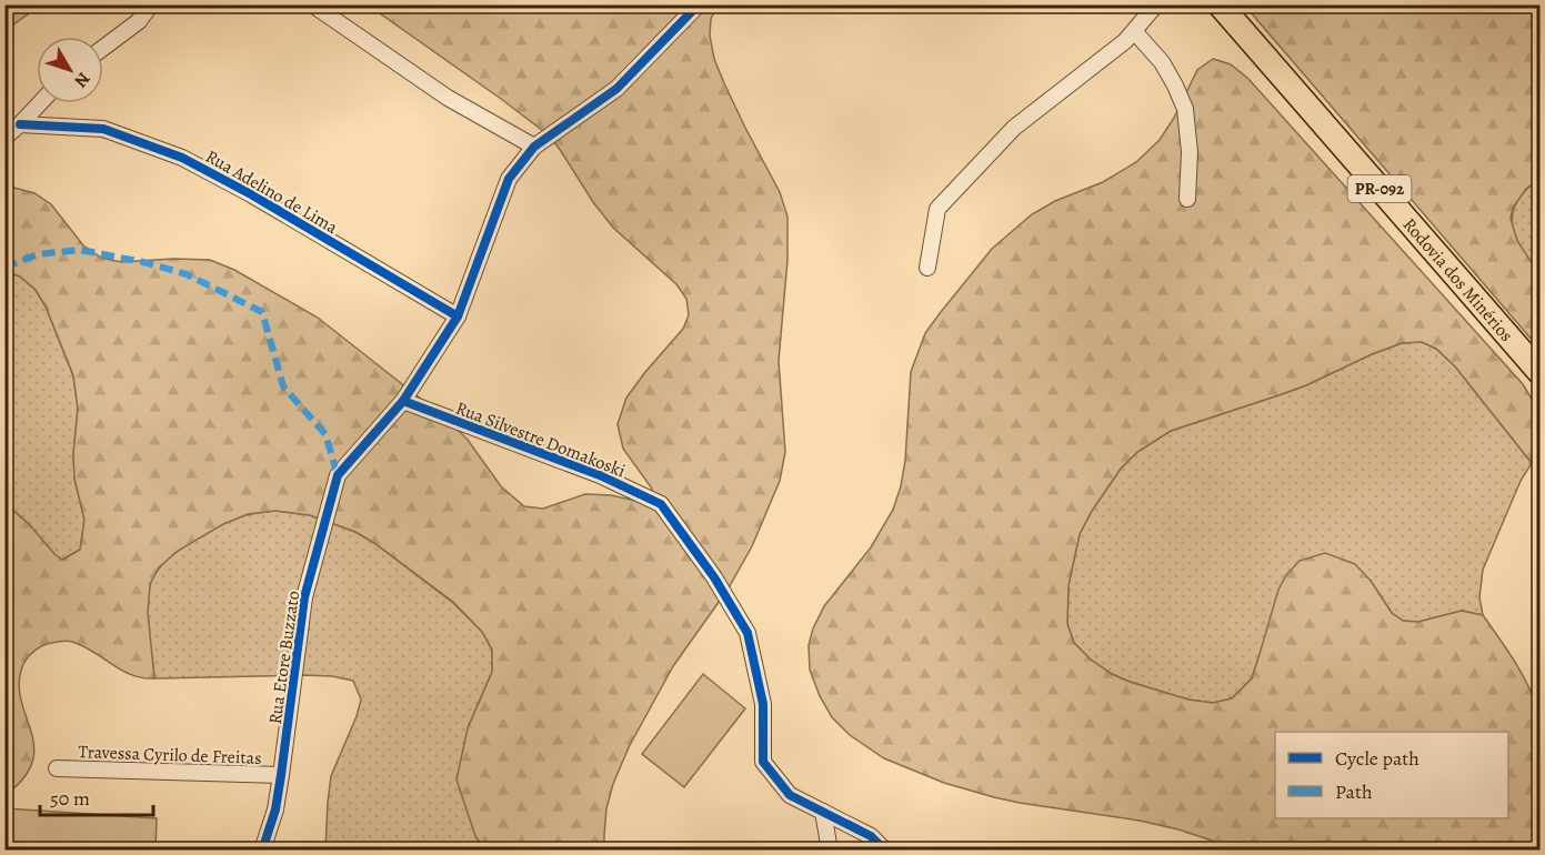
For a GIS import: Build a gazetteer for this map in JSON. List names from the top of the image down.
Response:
{
  "streets": {
    "main road": ["PR-092", "Rodovia dos Minérios"],
    "street": [
      "Rua Adelino de Lima",
      "Rua Silvestre Domakoski",
      "Rua Etore Buzzato",
      "Travessa Cyrilo de Freitas"
    ]
  },
  "crossings": [
    ["Rua Adelino de Lima", "Rua Etore Buzzato"],
    ["Rua Silvestre Domakoski", "Rua Etore Buzzato"],
    ["Rua Etore Buzzato", "Travessa Cyrilo de Freitas"]
  ],
  "legend": ["Cycle path", "Path"],
  "scale_bar": "50 m",
  "north": "bottom right"
}
